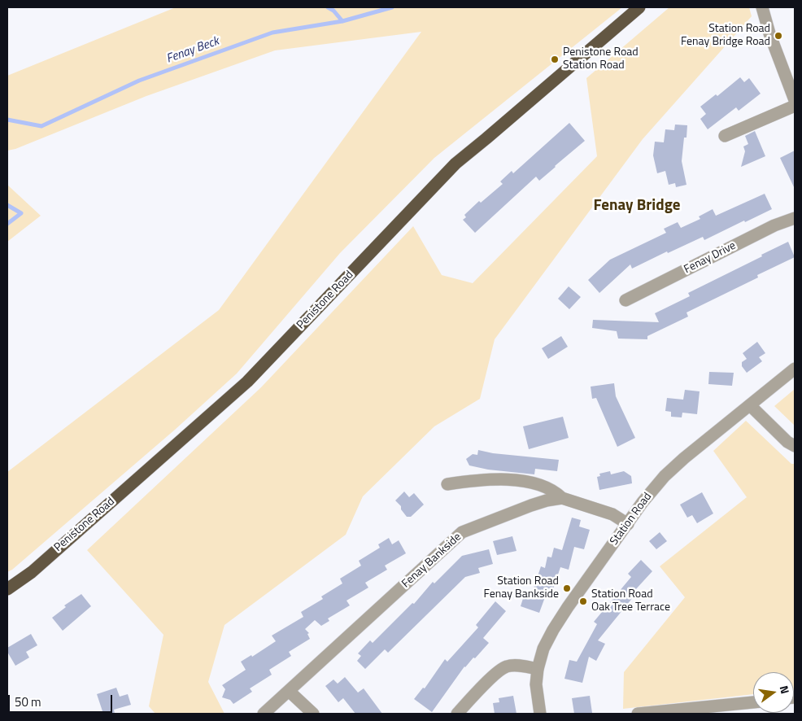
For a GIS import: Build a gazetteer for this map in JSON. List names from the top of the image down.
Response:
{
  "streets": {
    "highway": ["Penistone Road"],
    "street": ["Fenay Drive", "Station Road", "Fenay Bankside"]
  },
  "crossings": [
    ["Station Road", "Fenay Bankside"]
  ],
  "districts": ["Fenay Bridge"],
  "water": ["Fenay Beck"],
  "places": [
    "Station Road Fenay Bridge Road",
    "Penistone Road Station Road",
    "Station Road Fenay Bankside",
    "Station Road Oak Tree Terrace"
  ],
  "scale_bar": "50 m",
  "north": "right"
}
